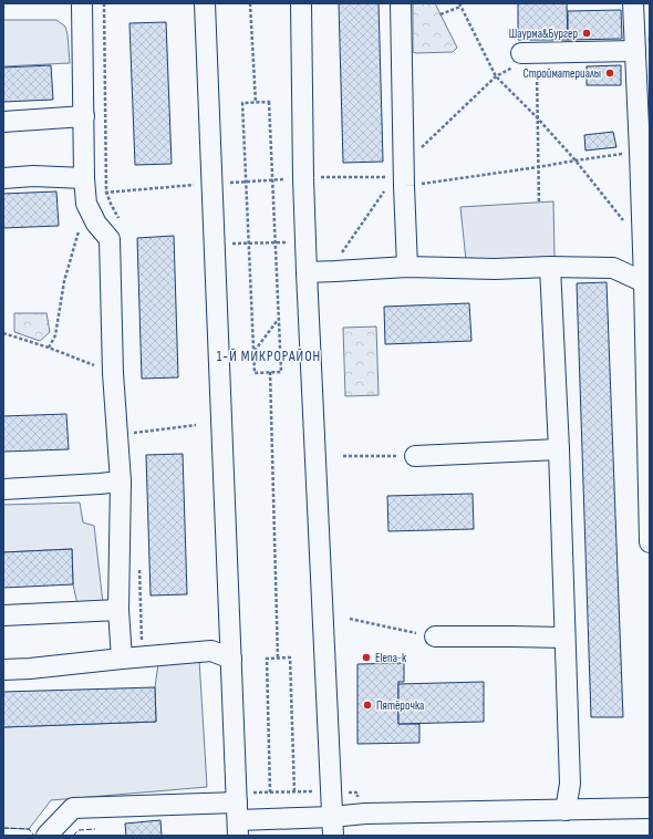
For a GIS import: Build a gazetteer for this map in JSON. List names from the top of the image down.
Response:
{
  "districts": ["1-Й МИКРОРАЙОН"],
  "places": [
    "Шаурма&Бургер",
    "Стройматериалы",
    "Elena-k",
    "Пятёрочка"
  ]
}
